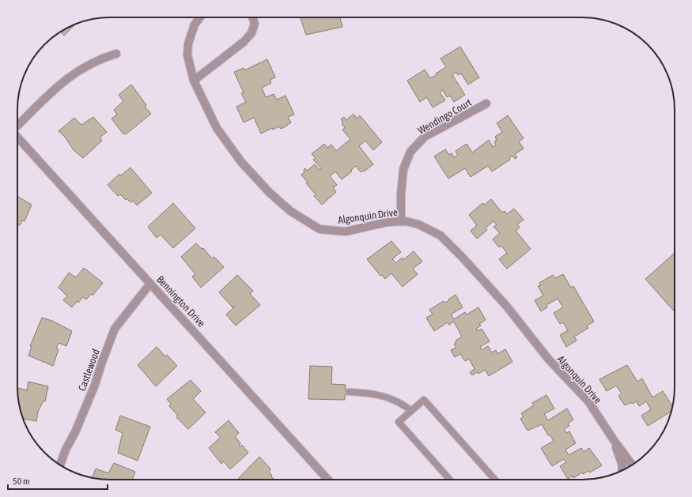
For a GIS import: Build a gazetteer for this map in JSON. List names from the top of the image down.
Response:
{
  "streets": {
    "street": [
      "Wendingo Court",
      "Algonquin Drive",
      "Bennington Drive",
      "Castlewood"
    ]
  },
  "crossings": [
    ["Wendingo Court", "Algonquin Drive"],
    ["Bennington Drive", "Castlewood"]
  ],
  "scale_bar": "50 m"
}
